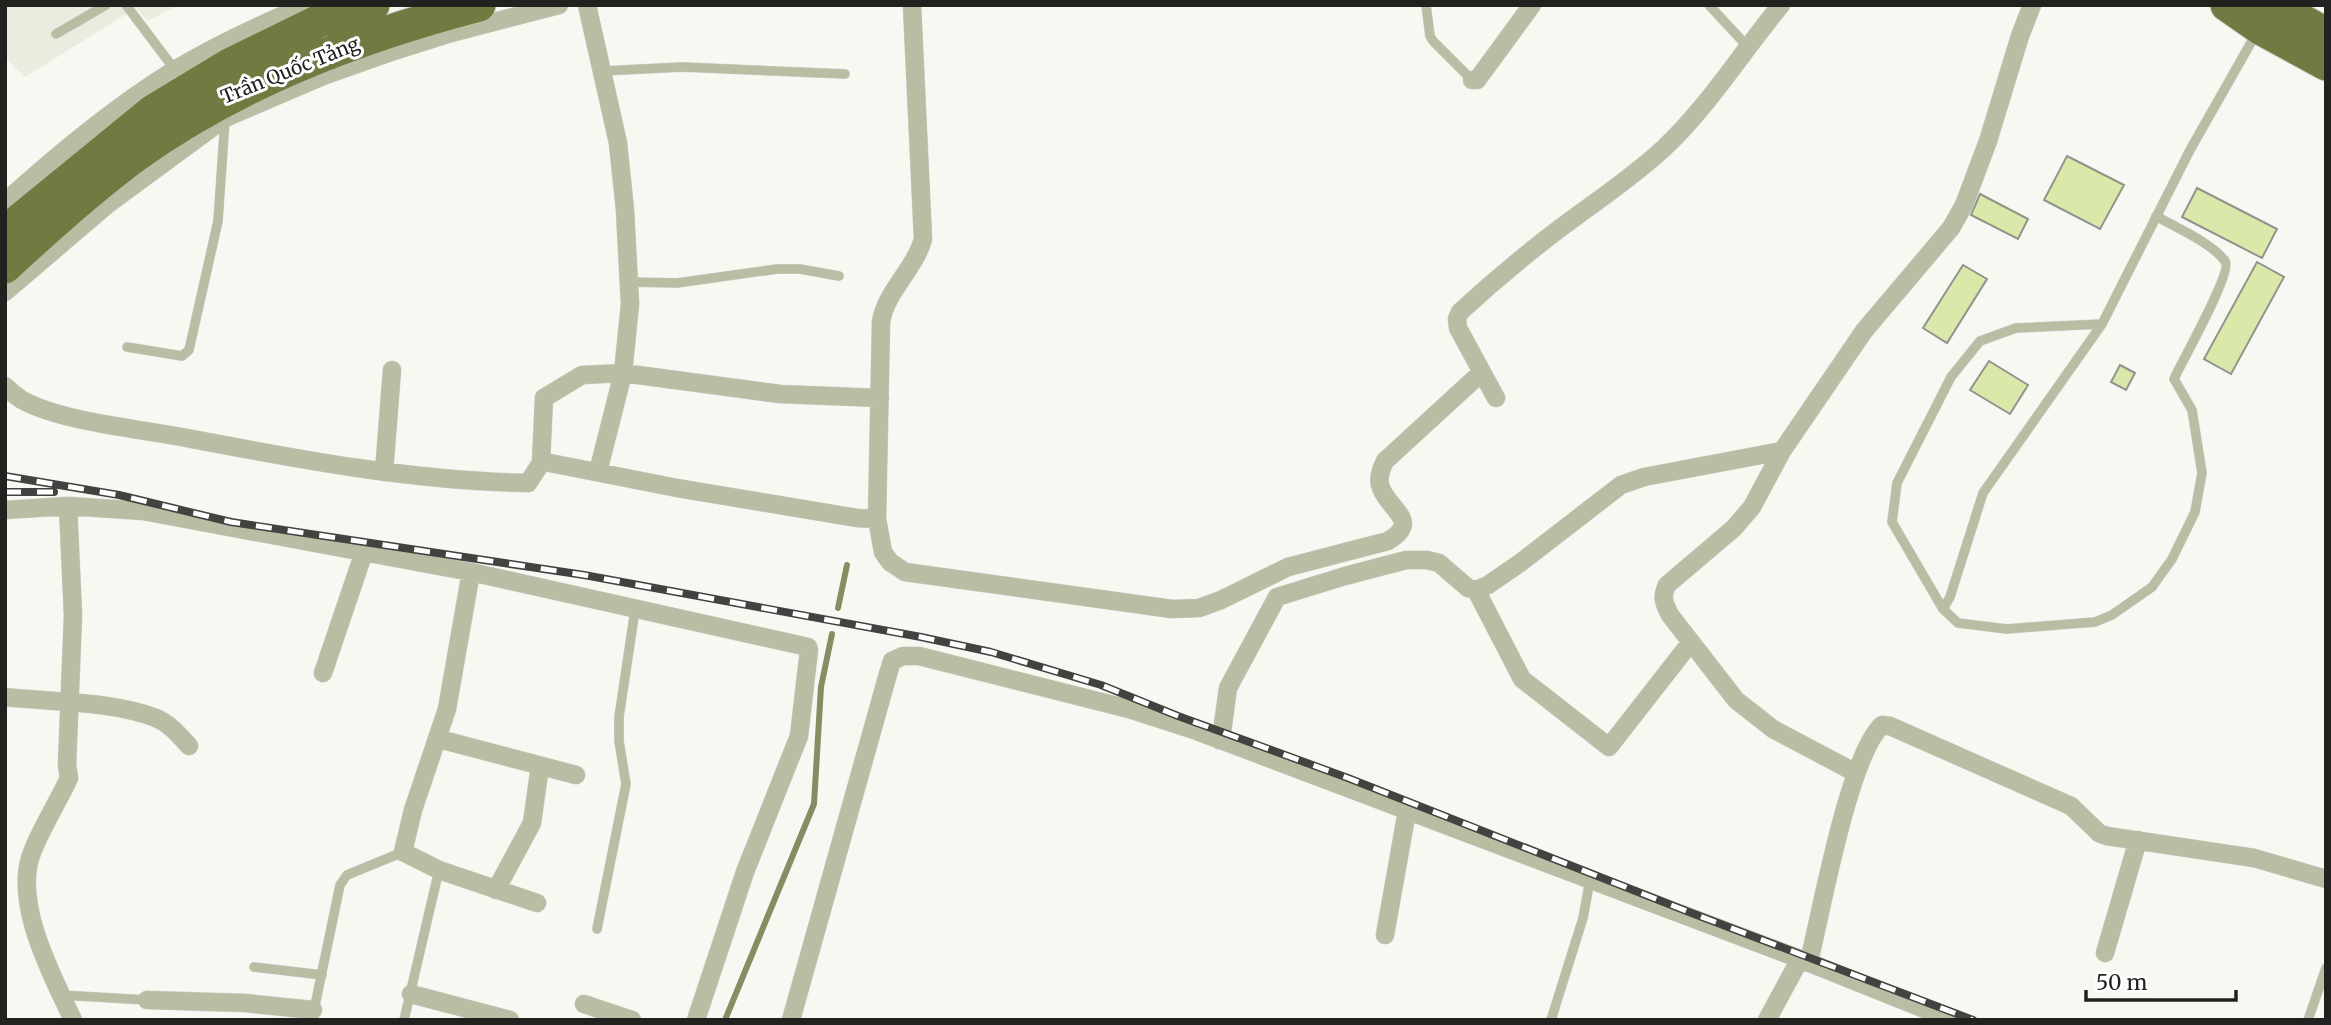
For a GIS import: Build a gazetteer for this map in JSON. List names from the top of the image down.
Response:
{
  "streets": {
    "street": ["Trần Quốc Tảng"]
  },
  "scale_bar": "50 m"
}
